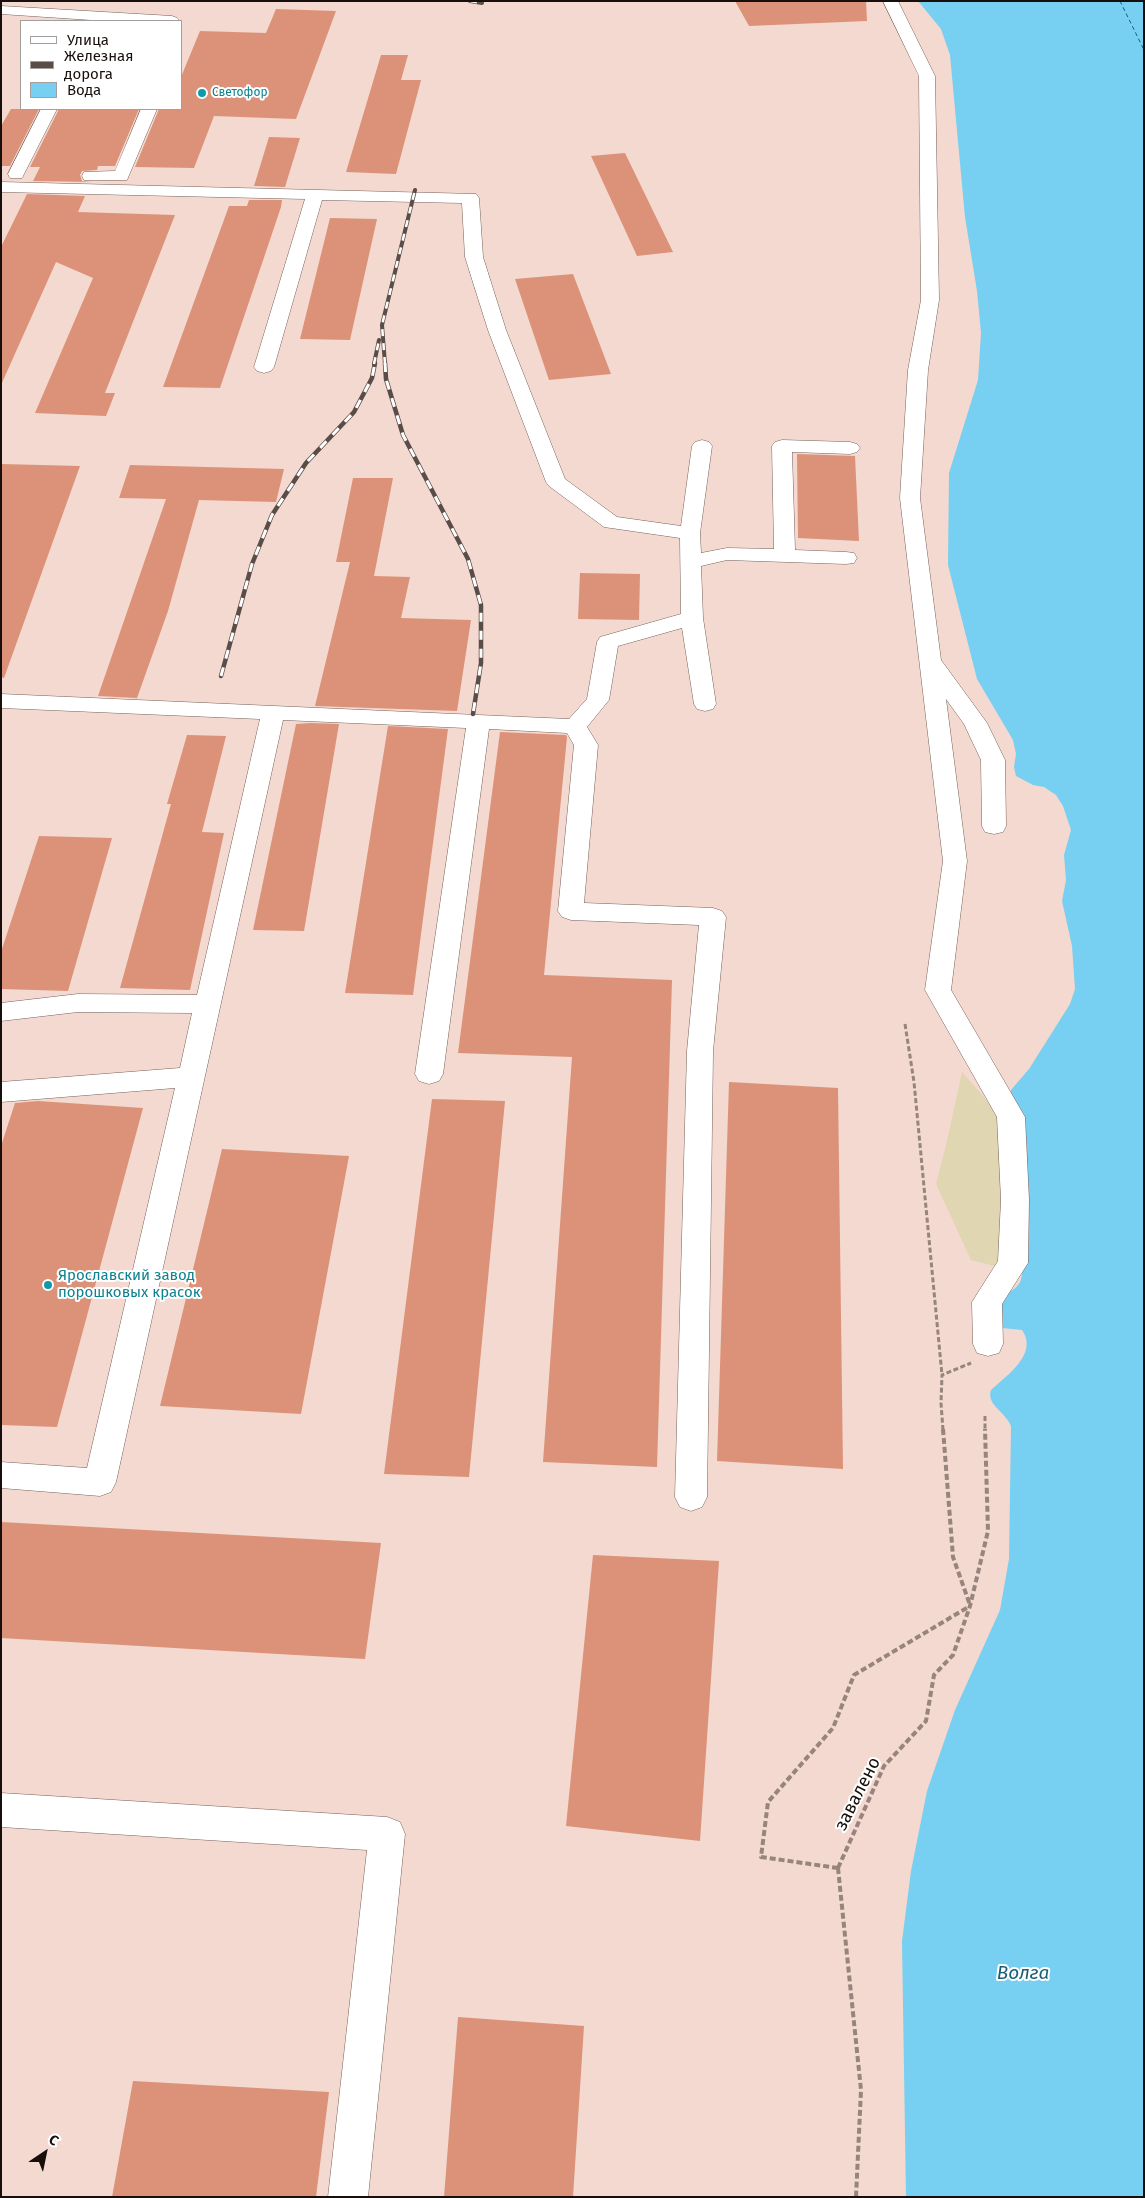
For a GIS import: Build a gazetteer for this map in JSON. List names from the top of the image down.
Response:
{
  "streets": {
    "path": ["завалено"]
  },
  "water": ["Волга"],
  "places": ["Светофор", "Ярославский завод порошковых красок"],
  "legend": ["Улица", "Железная дорога", "Вода"],
  "north": "top right"
}
